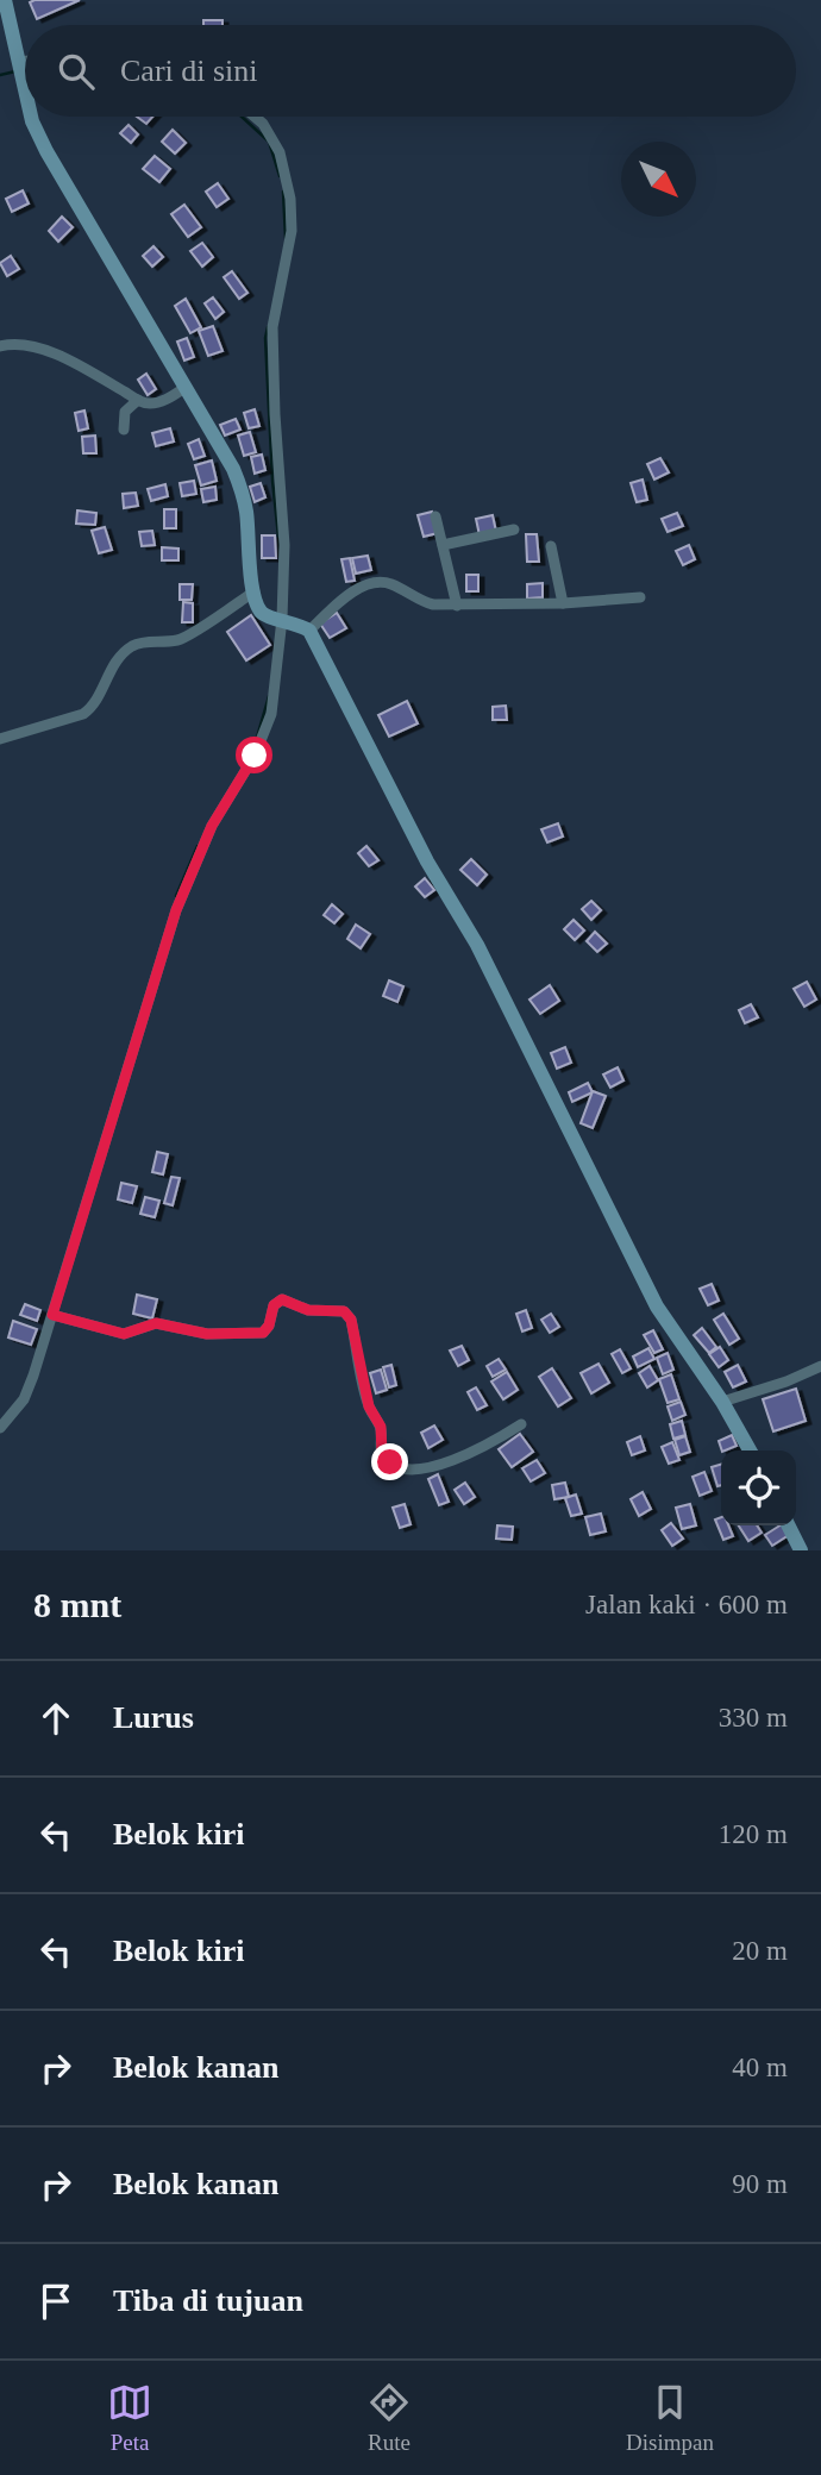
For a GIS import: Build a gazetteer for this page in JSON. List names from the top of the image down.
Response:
{
  "north": "bottom right",
  "page": {
    "search": "Cari di sini",
    "heading": ["8 mnt", "Jalan kaki · 600 m"],
    "list": [
      ["Lurus", "330 m"],
      ["Belok kiri", "120 m"],
      ["Belok kiri", "20 m"],
      ["Belok kanan", "40 m"],
      ["Belok kanan", "90 m"],
      "Tiba di tujuan"
    ],
    "nav": ["Peta", "Rute", "Disimpan"]
  }
}
